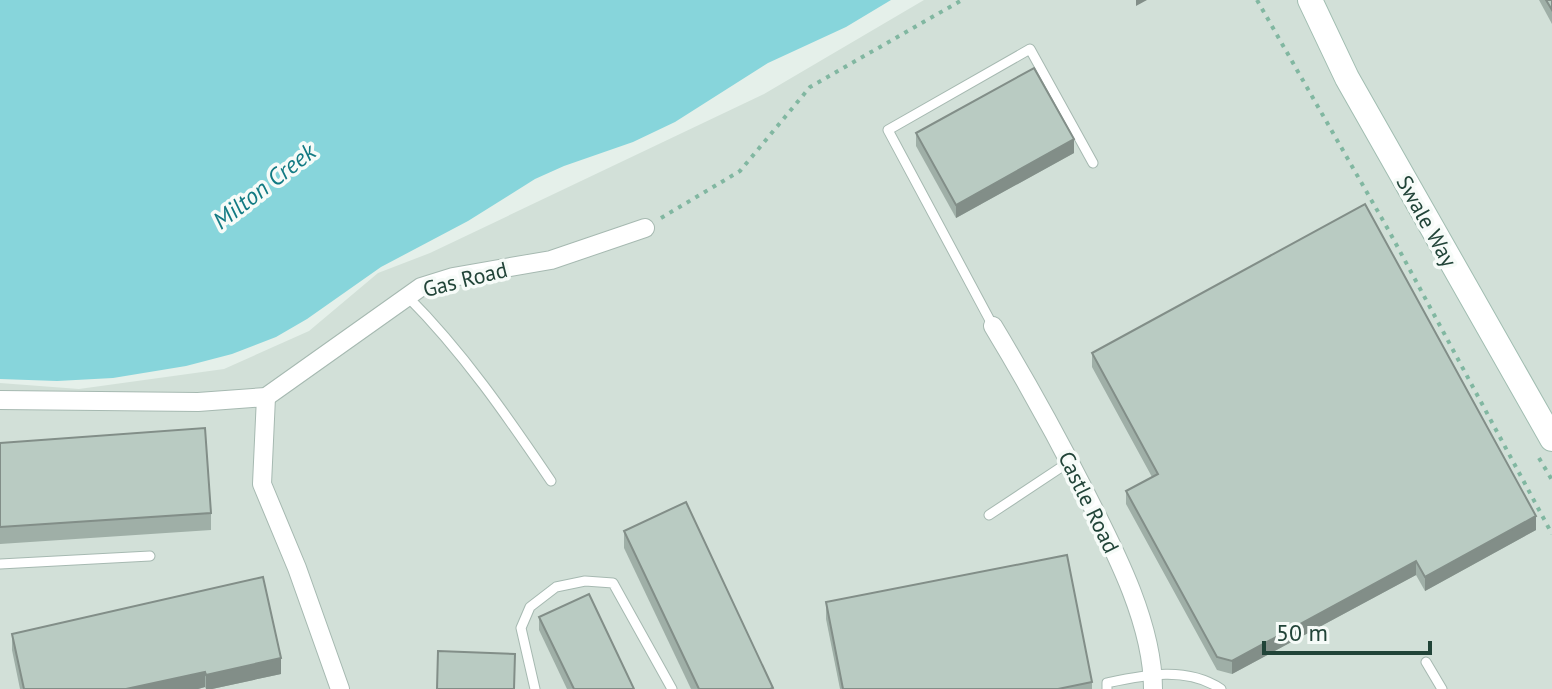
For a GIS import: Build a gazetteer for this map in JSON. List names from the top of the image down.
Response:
{
  "streets": {
    "main road": ["Swale Way"],
    "street": ["Gas Road", "Castle Road"]
  },
  "water": ["Milton Creek"],
  "scale_bar": "50 m"
}
